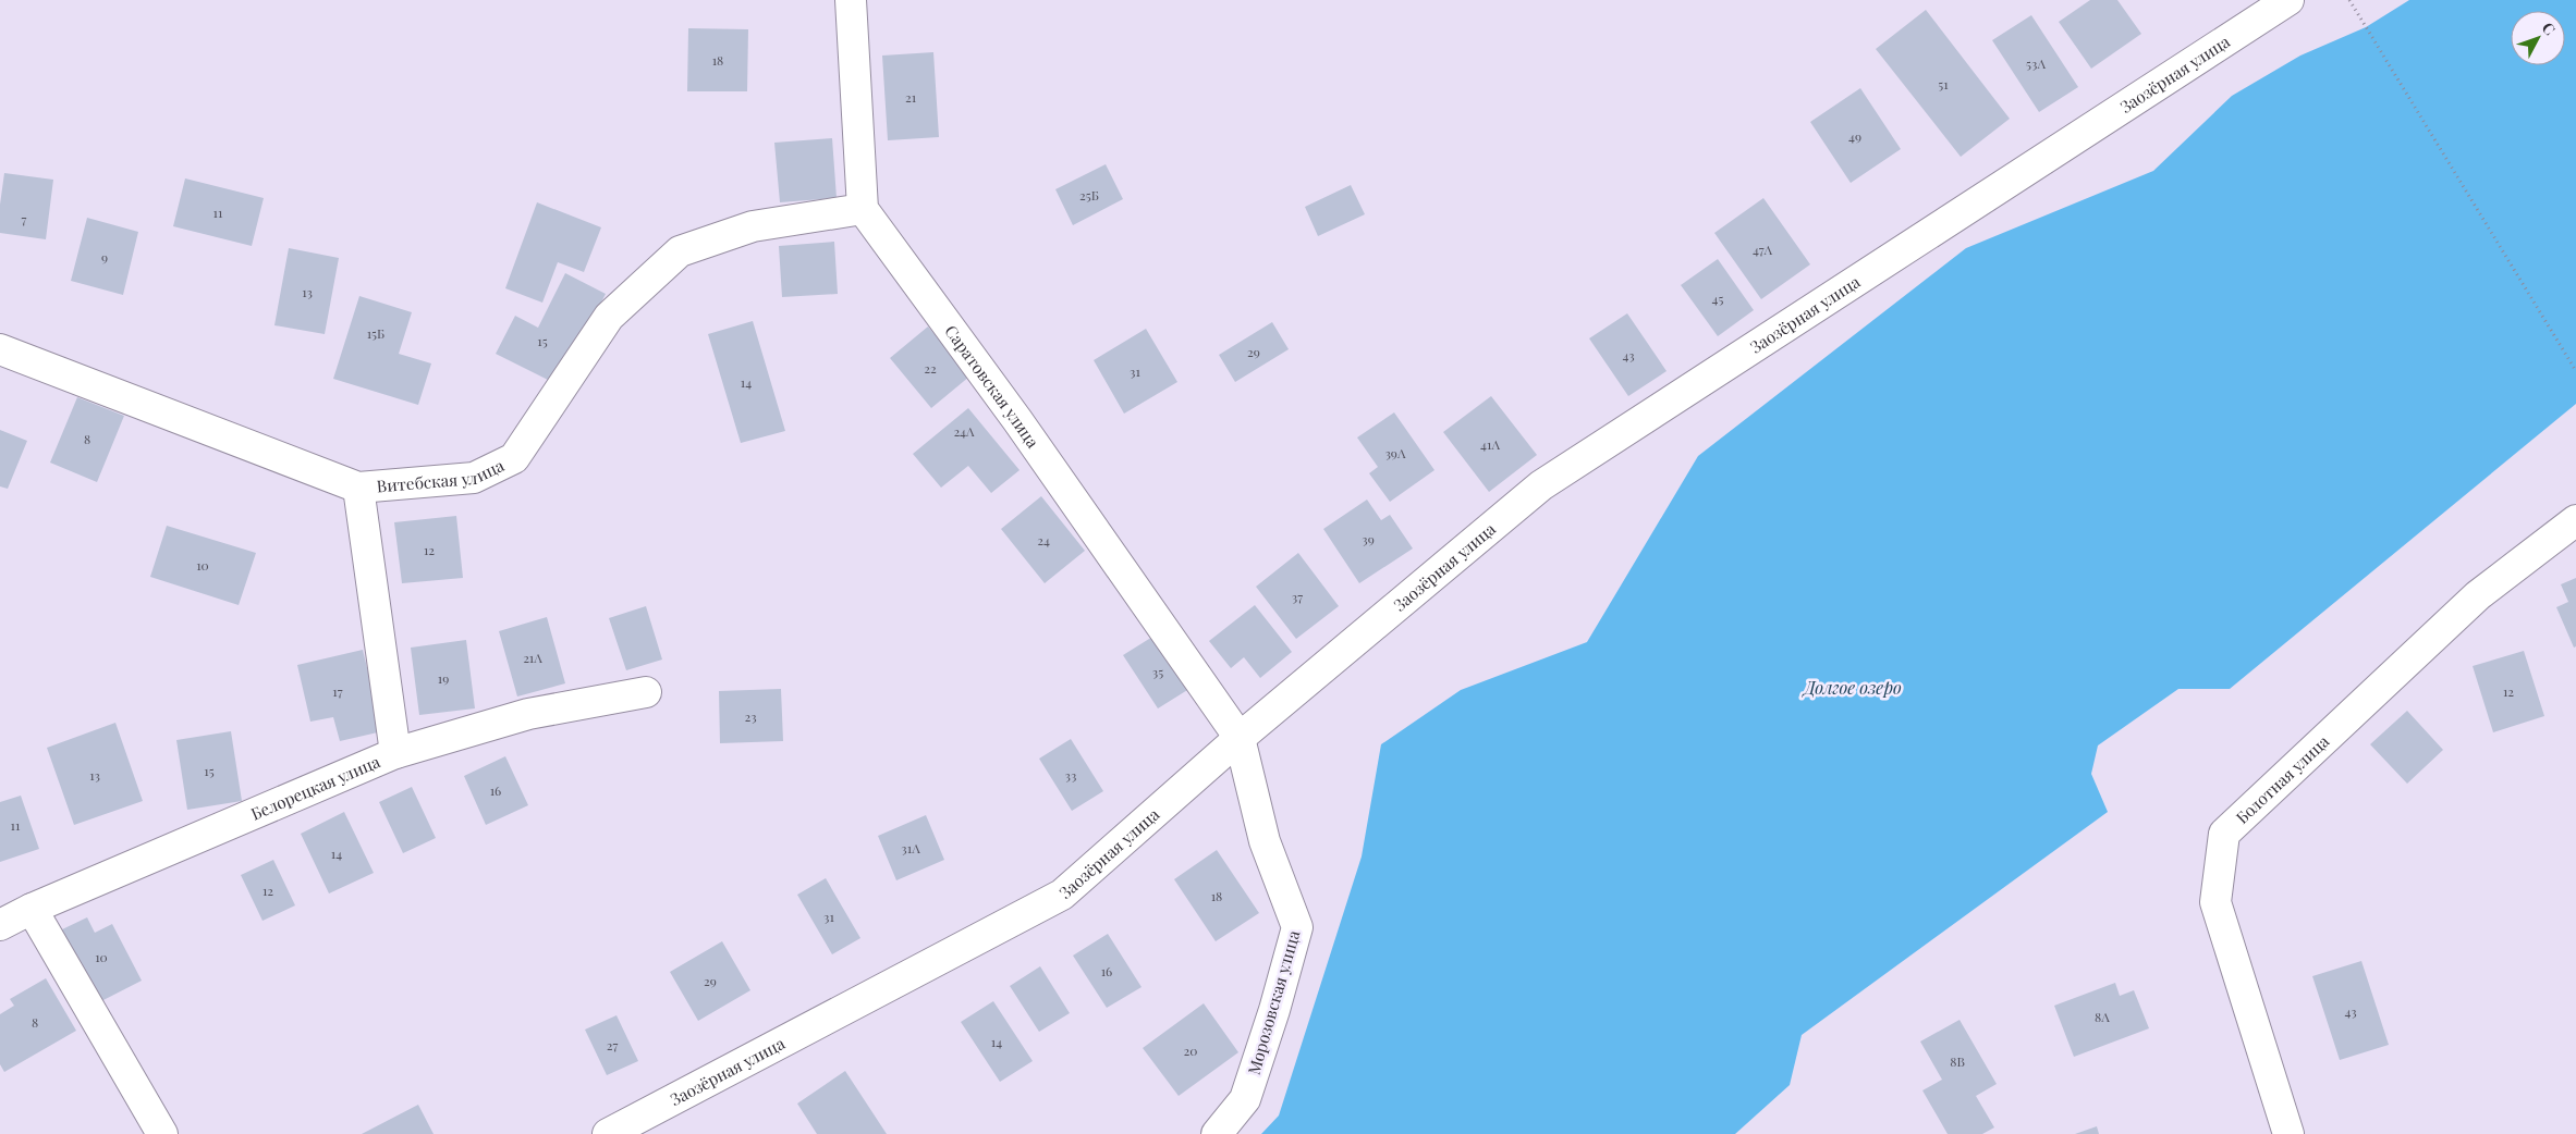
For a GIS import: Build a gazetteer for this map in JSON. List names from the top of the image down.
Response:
{
  "streets": {
    "street": [
      "Заозёрная улица",
      "Саратовская улица",
      "Витебская улица",
      "Болотная улица",
      "Белорецкая улица",
      "Морозовская улица"
    ]
  },
  "crossings": [
    ["Заозёрная улица", "Саратовская улица"],
    ["Заозёрная улица", "Морозовская улица"],
    ["Саратовская улица", "Витебская улица"],
    ["Саратовская улица", "Морозовская улица"]
  ],
  "water": ["Долгое озеро"],
  "house_numbers": [
    "18",
    "53А",
    "51",
    "21",
    "49",
    "25Б",
    "11",
    "7",
    "47А",
    "9",
    "13",
    "45",
    "15Б",
    "15",
    "29",
    "43",
    "22",
    "31",
    "14",
    "24А",
    "8",
    "41А",
    "39А",
    "39",
    "24",
    "12",
    "10",
    "37",
    "21А",
    "35",
    "19",
    "17",
    "12",
    "23",
    "15",
    "13",
    "33",
    "16",
    "11",
    "31А",
    "14",
    "12",
    "18",
    "31",
    "10",
    "16",
    "29",
    "43",
    "8А",
    "8",
    "14",
    "27",
    "20",
    "8В"
  ],
  "north": "top right"
}
